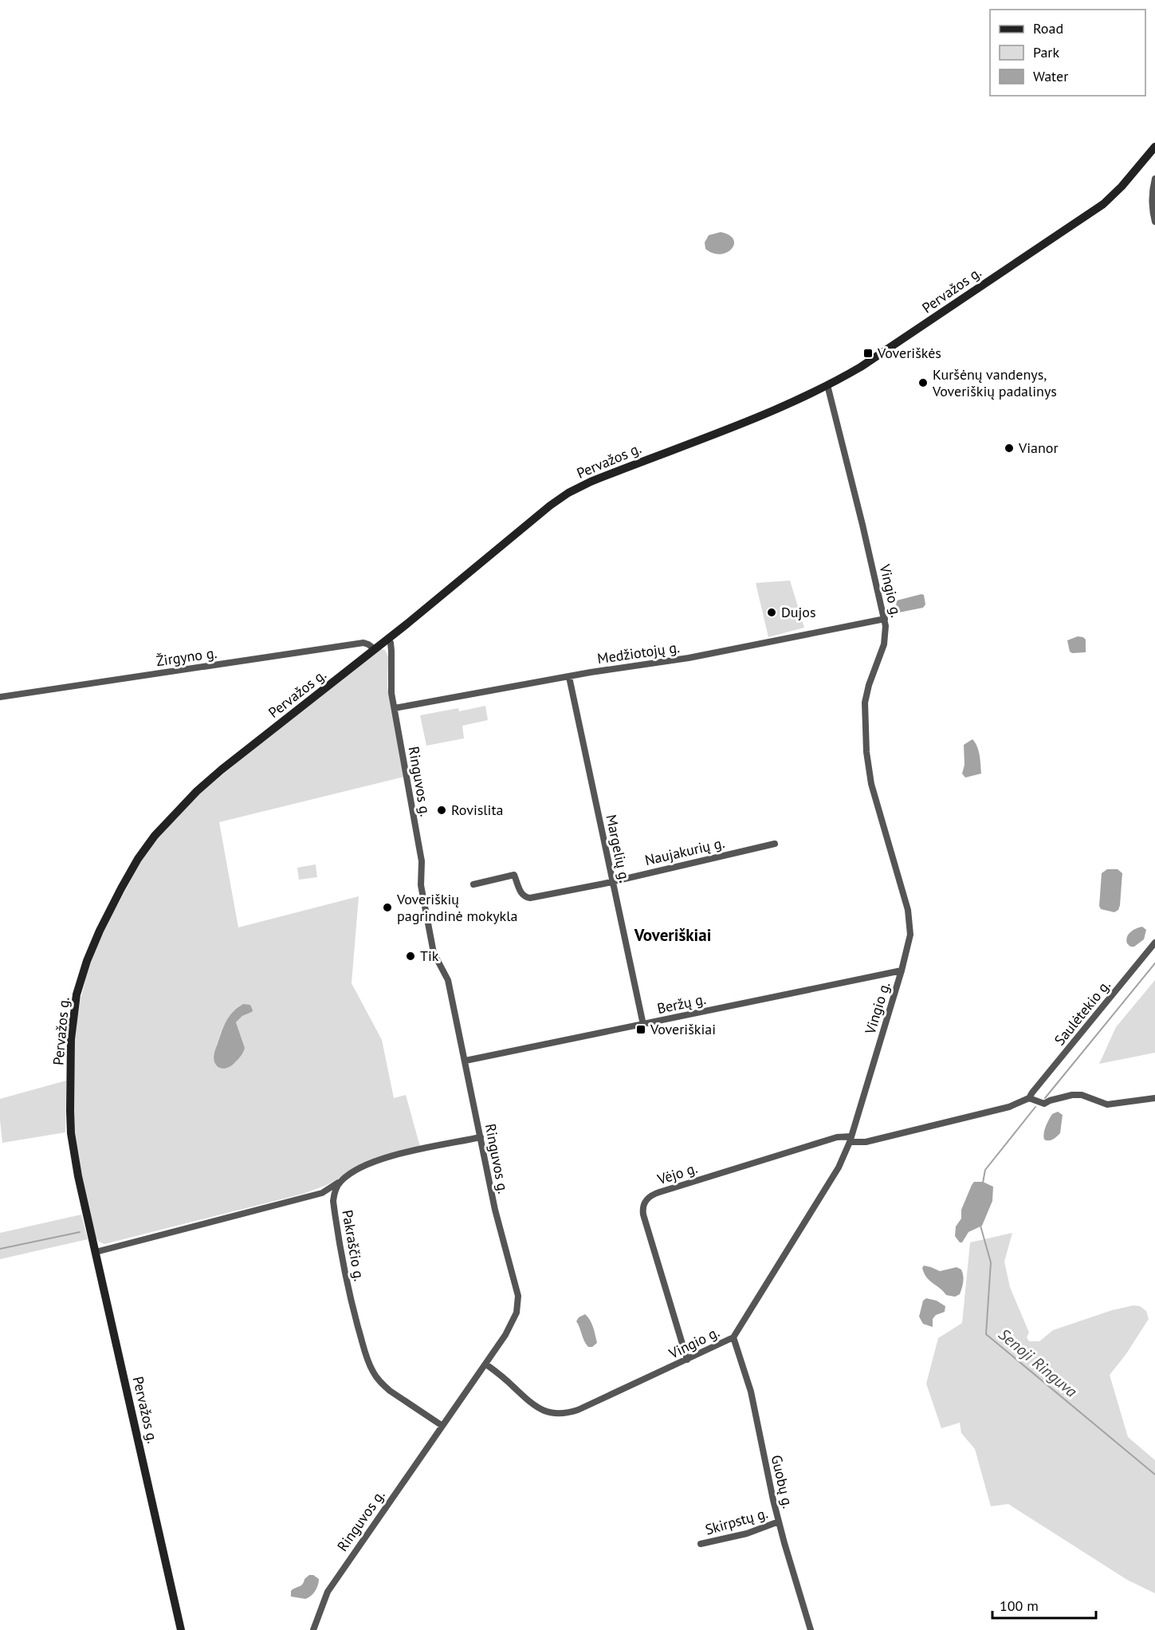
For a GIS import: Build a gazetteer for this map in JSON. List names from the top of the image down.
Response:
{
  "streets": {
    "main road": ["Pervažos g."],
    "street": [
      "Vingio g.",
      "Medžiotojų g.",
      "Žirgyno g.",
      "Ringuvos g.",
      "Margelių g.",
      "Naujakurių g.",
      "Beržų g.",
      "Saulėtekio g.",
      "Vėjo g.",
      "Pakraščio g.",
      "Guobų g.",
      "Skirpstų g."
    ]
  },
  "crossings": [
    ["Pervažos g.", "Vingio g."],
    ["Pervažos g.", "Žirgyno g."],
    ["Pervažos g.", "Ringuvos g."],
    ["Vingio g.", "Medžiotojų g."],
    ["Vingio g.", "Ringuvos g."],
    ["Vingio g.", "Beržų g."],
    ["Vingio g.", "Vėjo g."],
    ["Vingio g.", "Guobų g."],
    ["Medžiotojų g.", "Ringuvos g."],
    ["Medžiotojų g.", "Margelių g."],
    ["Ringuvos g.", "Beržų g."],
    ["Ringuvos g.", "Pakraščio g."],
    ["Margelių g.", "Naujakurių g."],
    ["Margelių g.", "Beržų g."],
    ["Guobų g.", "Skirpstų g."]
  ],
  "districts": ["Voveriškiai"],
  "water": ["Senoji Ringuva"],
  "places": {
    "transit": ["Voveriškės", "Voveriškiai"],
    "other": [
      "Kuršėnų vandenys, Voveriškių padalinys",
      "Vianor",
      "Dujos",
      "Rovislita",
      "Voveriškių pagrindinė mokykla",
      "Tik"
    ]
  },
  "legend": ["Road", "Park", "Water"],
  "scale_bar": "100 m"
}
